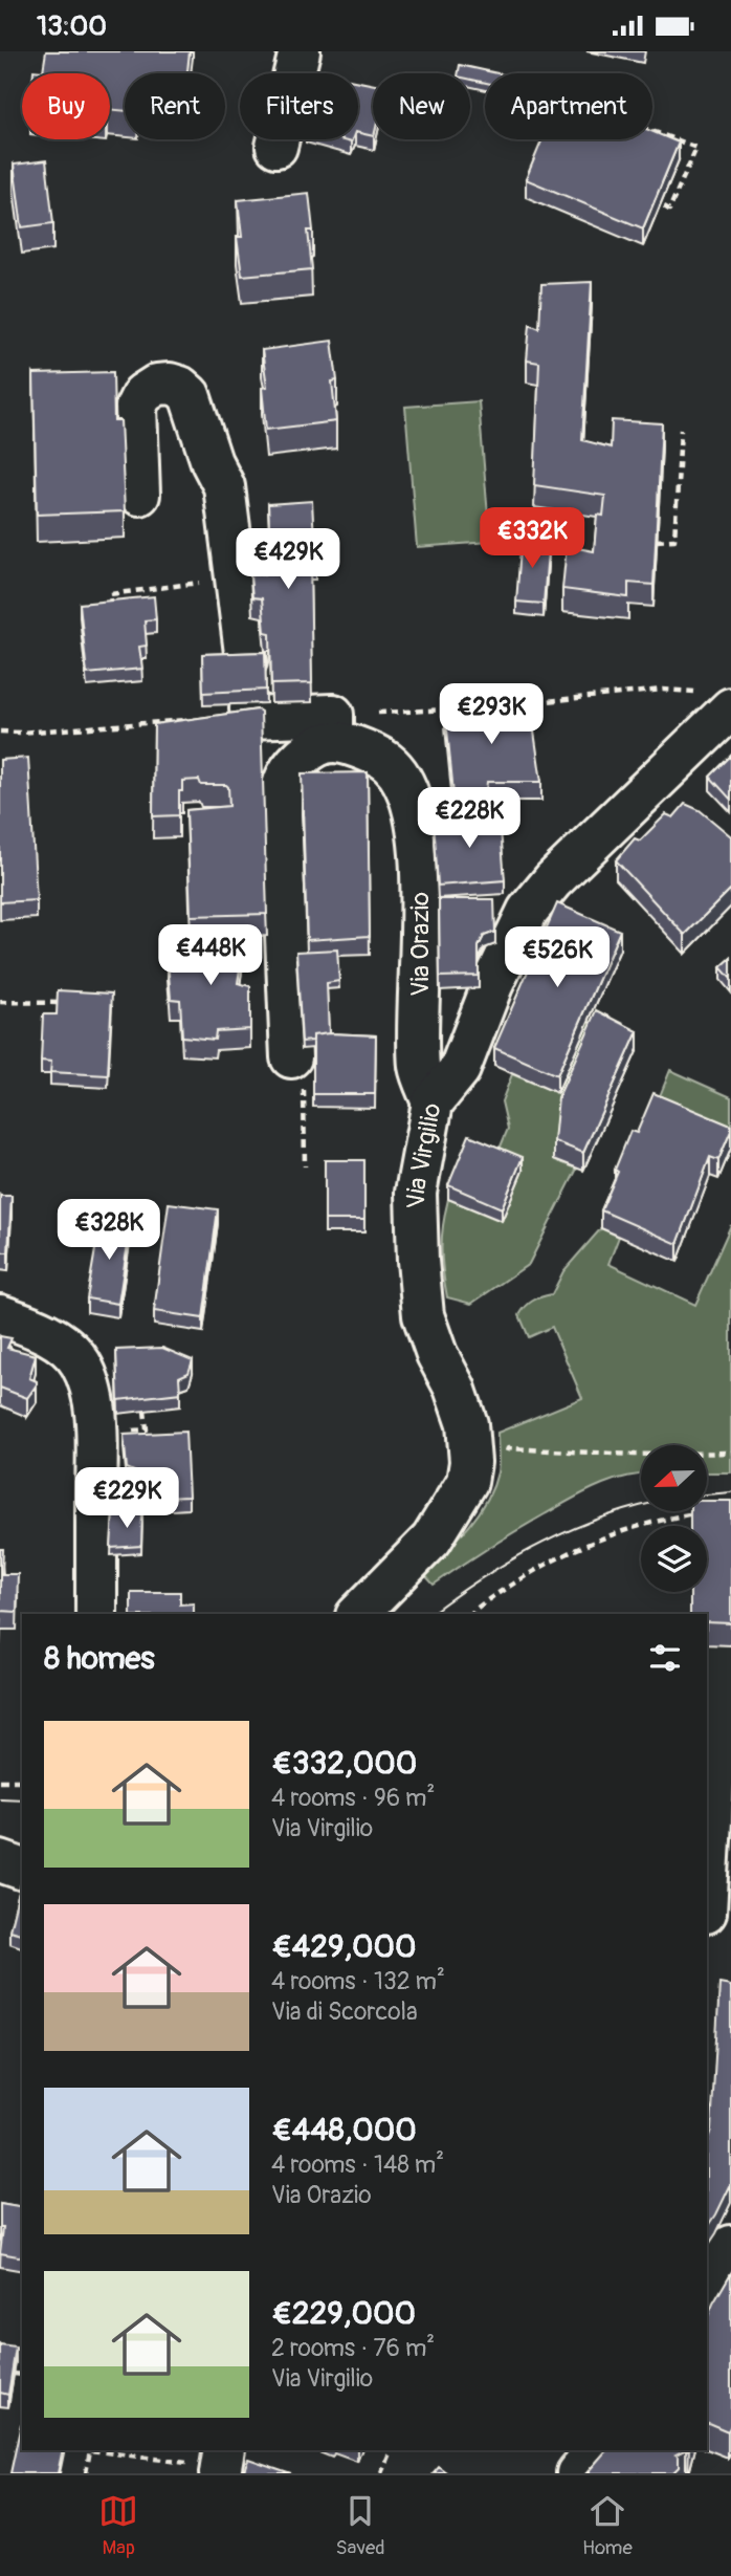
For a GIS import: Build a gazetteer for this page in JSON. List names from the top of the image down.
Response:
{
  "streets": {
    "street": ["Via Orazio", "Via Virgilio"]
  },
  "crossings": [
    ["Via Orazio", "Via Virgilio"]
  ],
  "north": "left",
  "page": {
    "status": "13:00",
    "chip": [
      "Buy",
      "Rent",
      "Filters",
      "New",
      "Apartment"
    ],
    "price": [
      "€332K",
      "€429K",
      "€293K",
      "€228K",
      "€448K",
      "€526K",
      "€328K",
      "€229K"
    ],
    "heading": "8 homes",
    "list": [
      {
        "name": "€332,000",
        "note": "4 rooms · 96 m² · Via Virgilio"
      },
      {
        "name": "€429,000",
        "note": "4 rooms · 132 m² · Via di Scorcola"
      },
      {
        "name": "€448,000",
        "note": "4 rooms · 148 m² · Via Orazio"
      },
      {
        "name": "€229,000",
        "note": "2 rooms · 76 m² · Via Virgilio"
      }
    ],
    "tabs": ["Map", "Saved", "Home"]
  }
}
